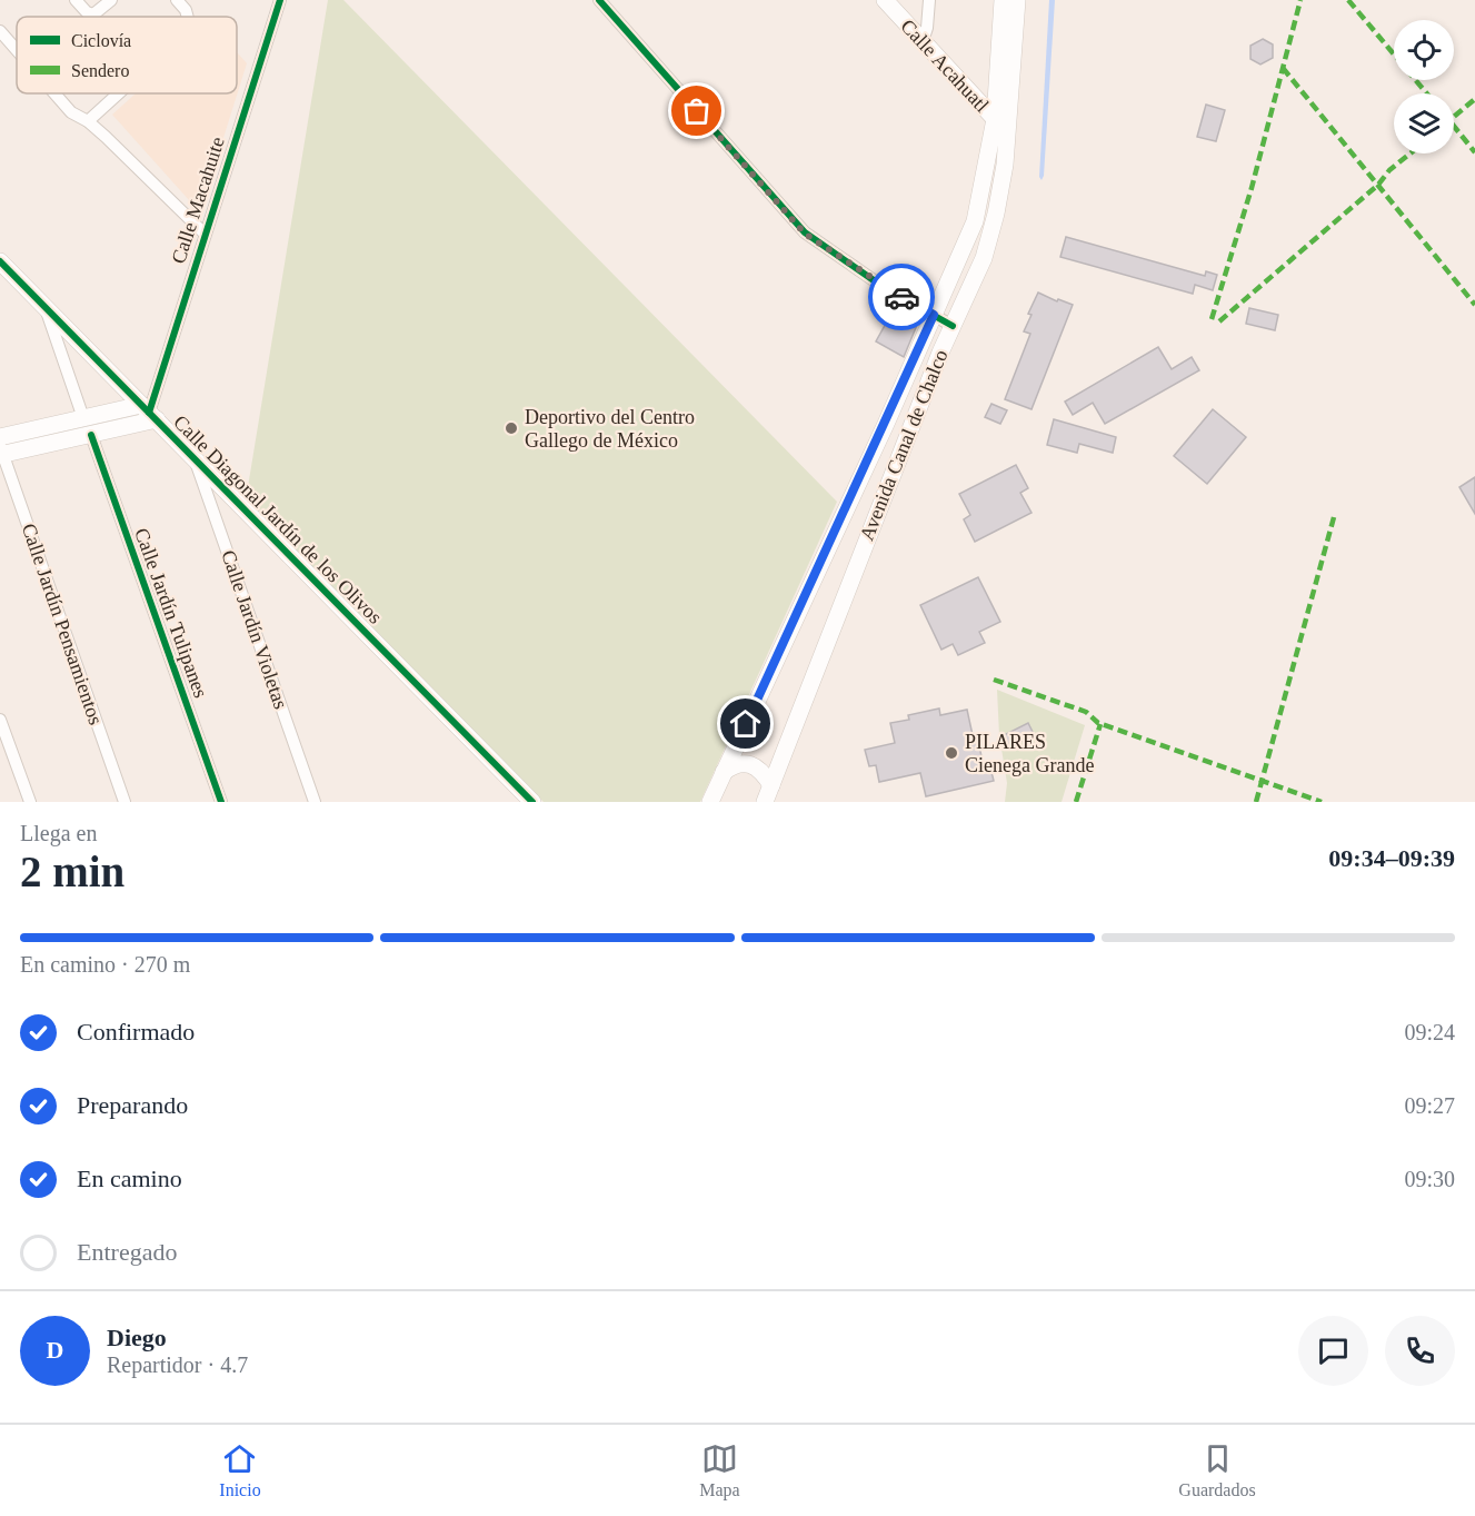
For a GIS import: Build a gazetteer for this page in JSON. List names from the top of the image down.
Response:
{
  "streets": {
    "main road": ["Calle Acahuatl", "Avenida Canal de Chalco", "Calle Diagonal Jardín de los Olivos"],
    "street": [
      "Calle Macahuite",
      "Calle Jardín Tulipanes",
      "Calle Jardín Pensamientos",
      "Calle Jardín Violetas"
    ]
  },
  "crossings": [
    ["Calle Acahuatl", "Avenida Canal de Chalco"],
    ["Calle Macahuite", "Calle Diagonal Jardín de los Olivos"],
    ["Calle Diagonal Jardín de los Olivos", "Calle Jardín Violetas"]
  ],
  "places": ["Deportivo del Centro Gallego de México", "PILARES Cienega Grande"],
  "legend": ["Ciclovía", "Sendero"],
  "page": {
    "heading": ["2 min", "Llega en", "09:34–09:39"],
    "panel": ["Diego", "Repartidor · 4.7"],
    "bar": "En camino · 270 m",
    "list": [
      ["Confirmado", "09:24"],
      ["Preparando", "09:27"],
      ["En camino", "09:30"],
      "Entregado"
    ],
    "round": "D",
    "tabs": ["Inicio", "Mapa", "Guardados"]
  }
}
